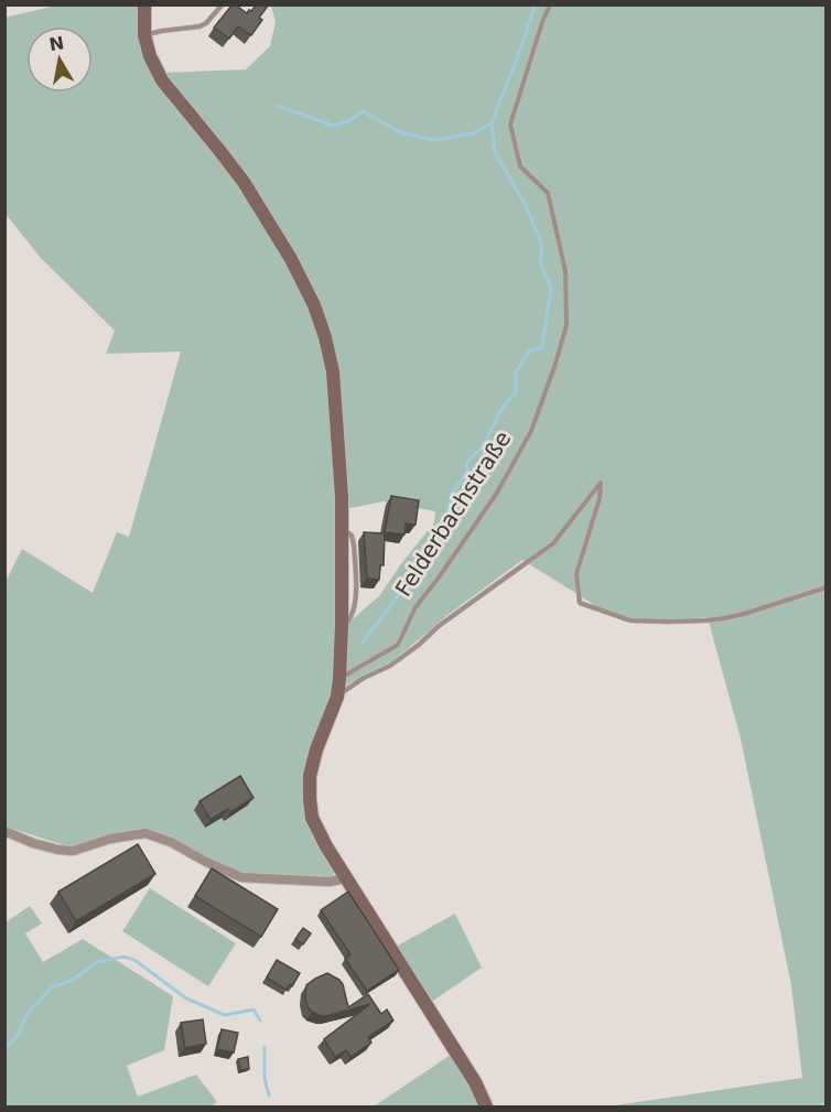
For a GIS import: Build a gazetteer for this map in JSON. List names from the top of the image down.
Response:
{
  "streets": {
    "lane": ["Felderbachstraße"]
  },
  "north": "top"
}
